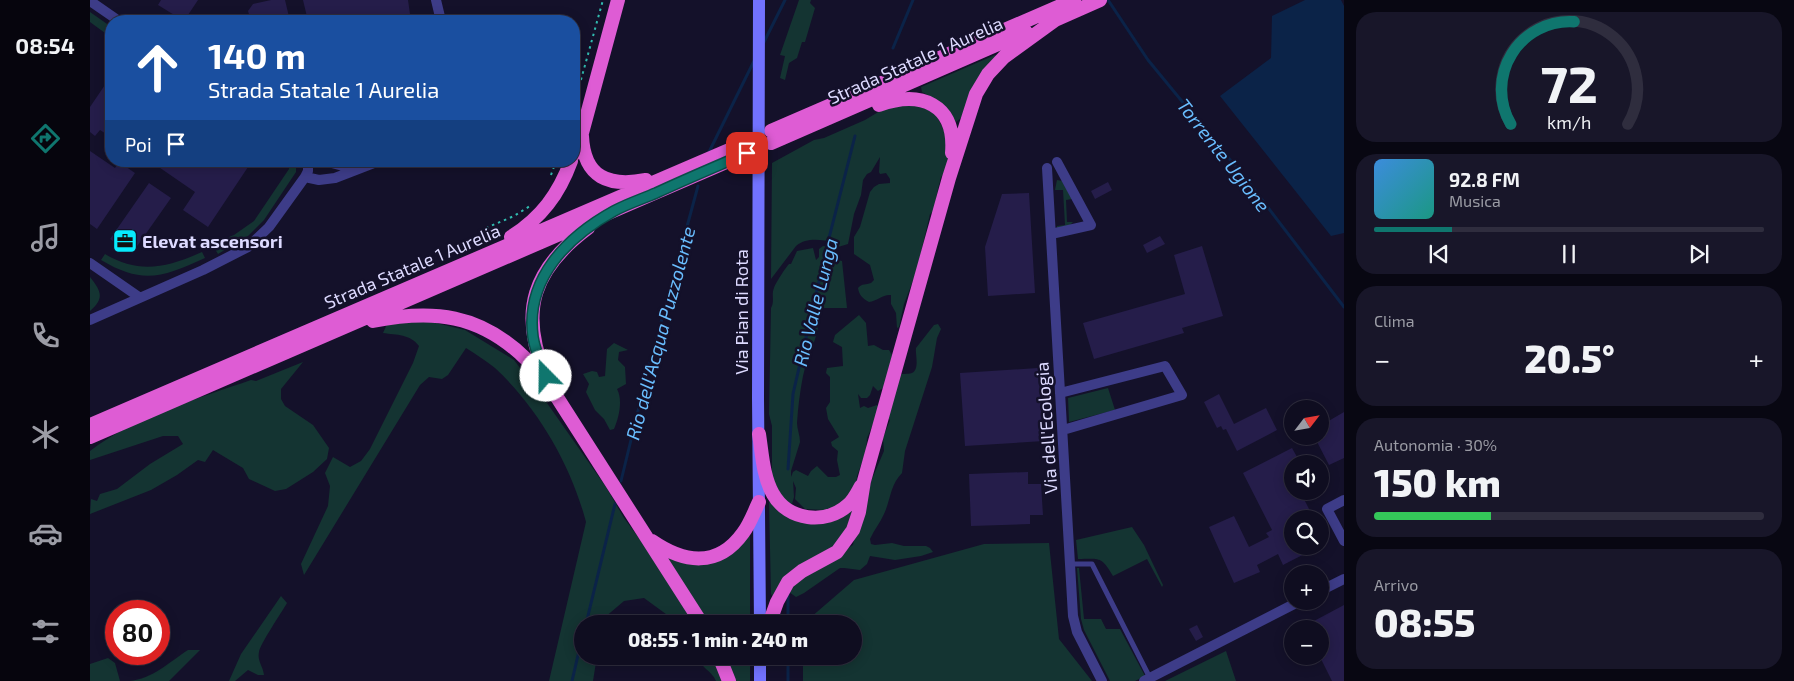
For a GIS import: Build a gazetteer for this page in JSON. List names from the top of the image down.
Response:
{
  "streets": {
    "highway": ["Strada Statale 1 Aurelia"],
    "main road": ["Via Pian di Rota"],
    "street": ["Via dell'Ecologia"]
  },
  "water": ["Torrente Ugione", "Rio Valle Lunga", "Rio dell'Acqua Puzzolente"],
  "places": {
    "office": ["Elevat ascensori"]
  },
  "north": "top right",
  "page": {
    "tabs": "08:54",
    "turn": ["140 m", "Strada Statale 1 Aurelia"],
    "then": "Poi",
    "song": ["92.8 FM", "Musica"],
    "tile": [
      "Clima",
      ["Autonomia · 30%", "150 km"],
      ["Arrivo", "08:55"]
    ],
    "heat": ["−", "20.5°", "+"],
    "map_buttons": ["+", "−"],
    "limit": "80",
    "trip": "08:55 · 1 min · 240 m",
    "gauge": ["72", "km/h"]
  }
}
